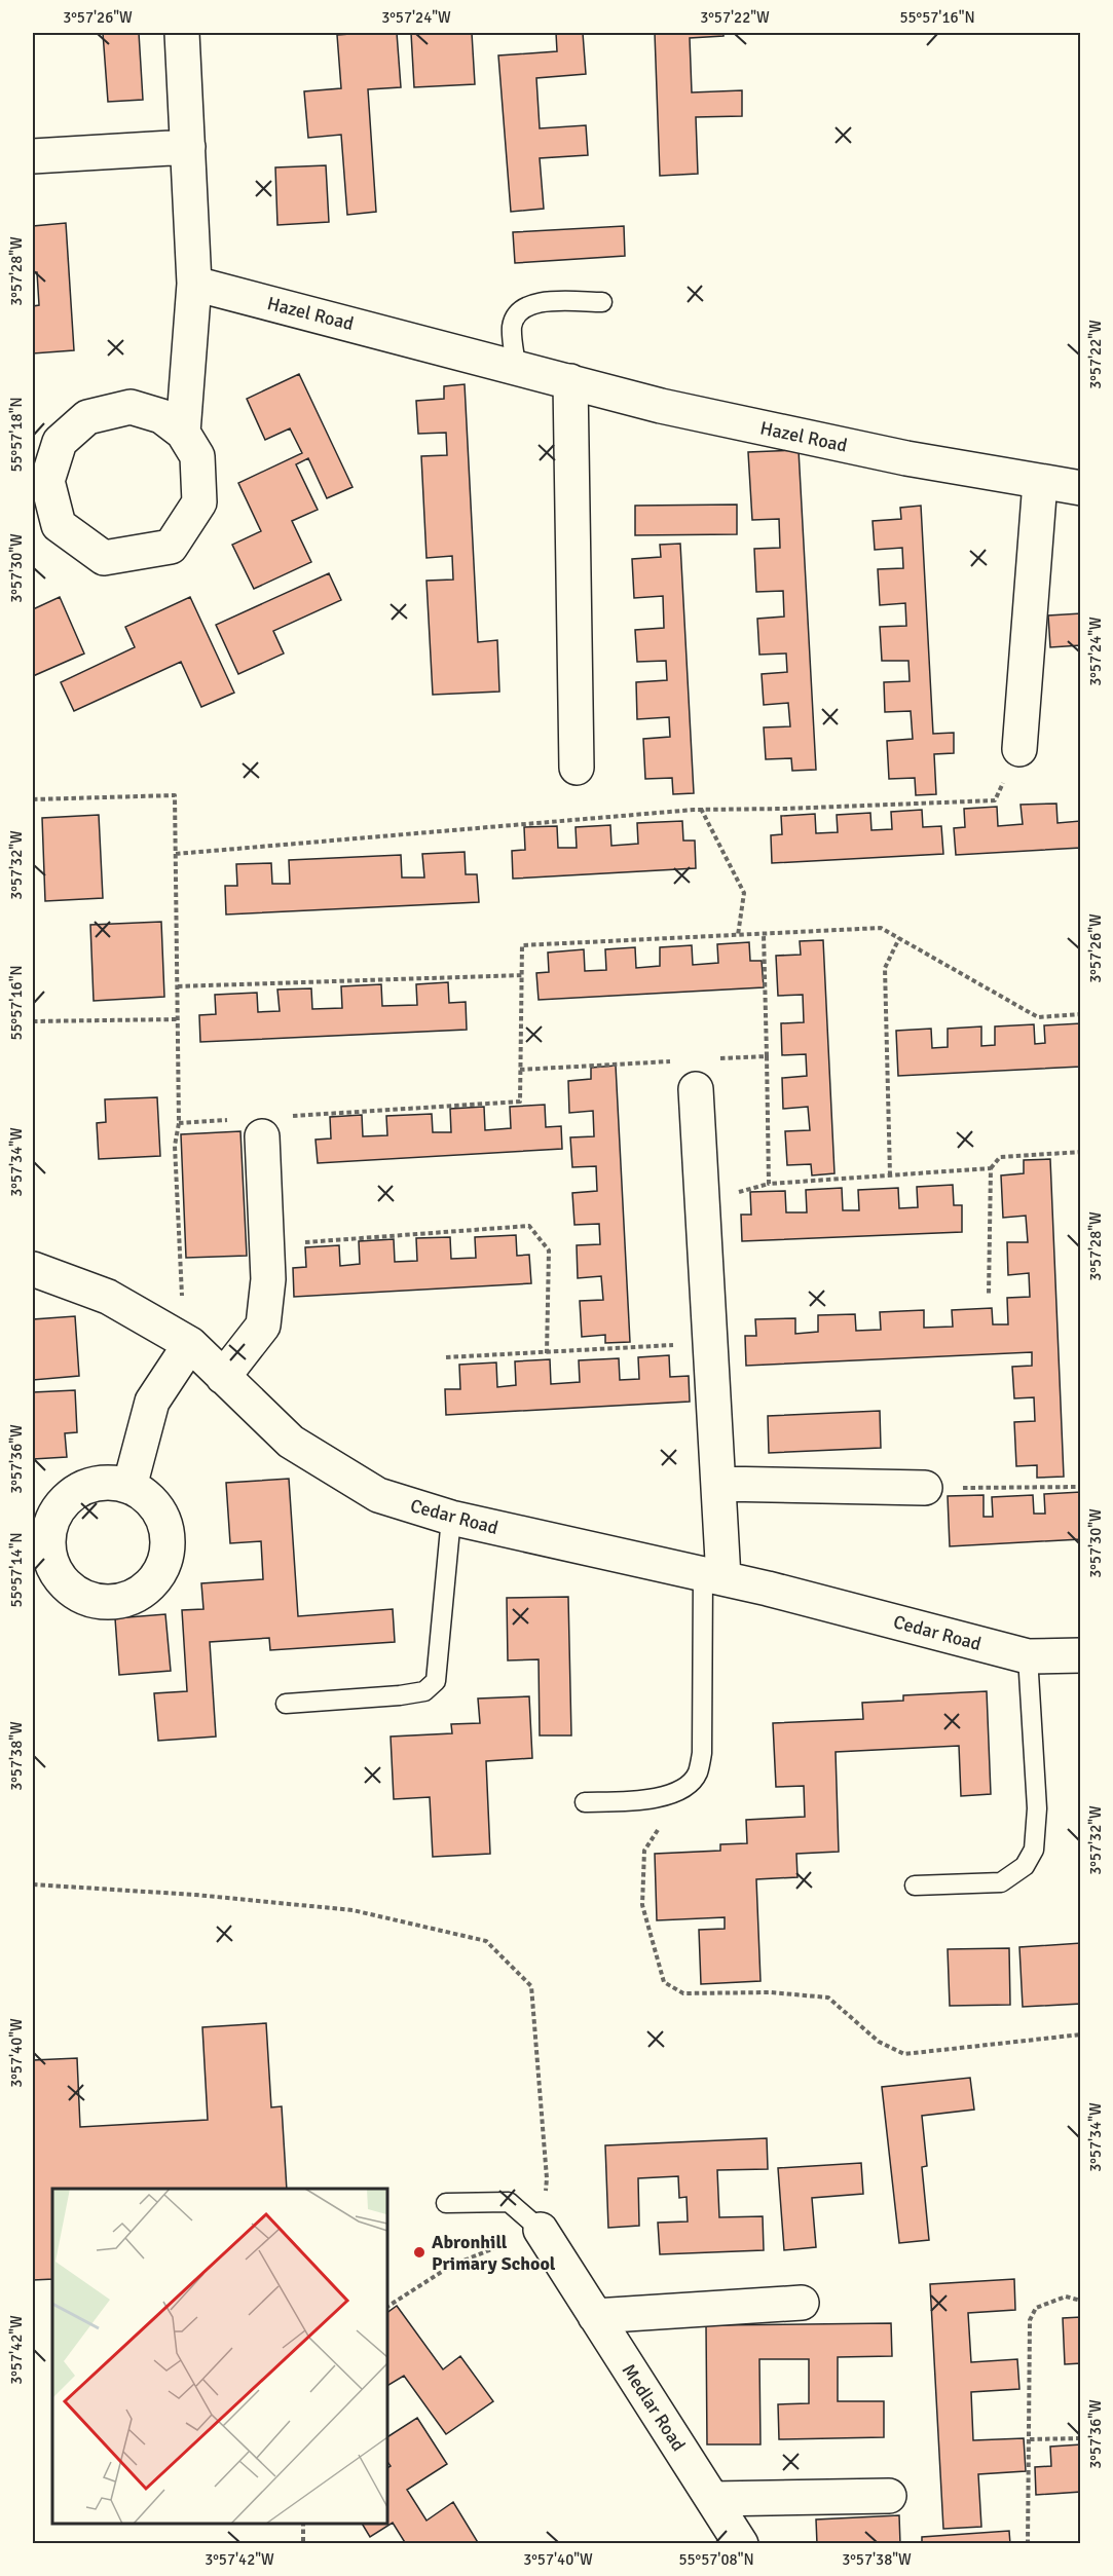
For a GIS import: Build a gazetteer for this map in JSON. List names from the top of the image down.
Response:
{
  "streets": {
    "street": ["Hazel Road", "Cedar Road", "Medlar Road"]
  },
  "places": ["Abronhill Primary School"],
  "coordinates": [
    "3°57'26\"W",
    "3°57'24\"W",
    "3°57'22\"W",
    "55°57'16\"N",
    "3°57'28\"W",
    "55°57'18\"N",
    "3°57'30\"W",
    "3°57'32\"W",
    "3°57'34\"W",
    "3°57'36\"W",
    "55°57'14\"N",
    "3°57'38\"W",
    "3°57'40\"W",
    "3°57'42\"W",
    "55°57'08\"N"
  ]
}
